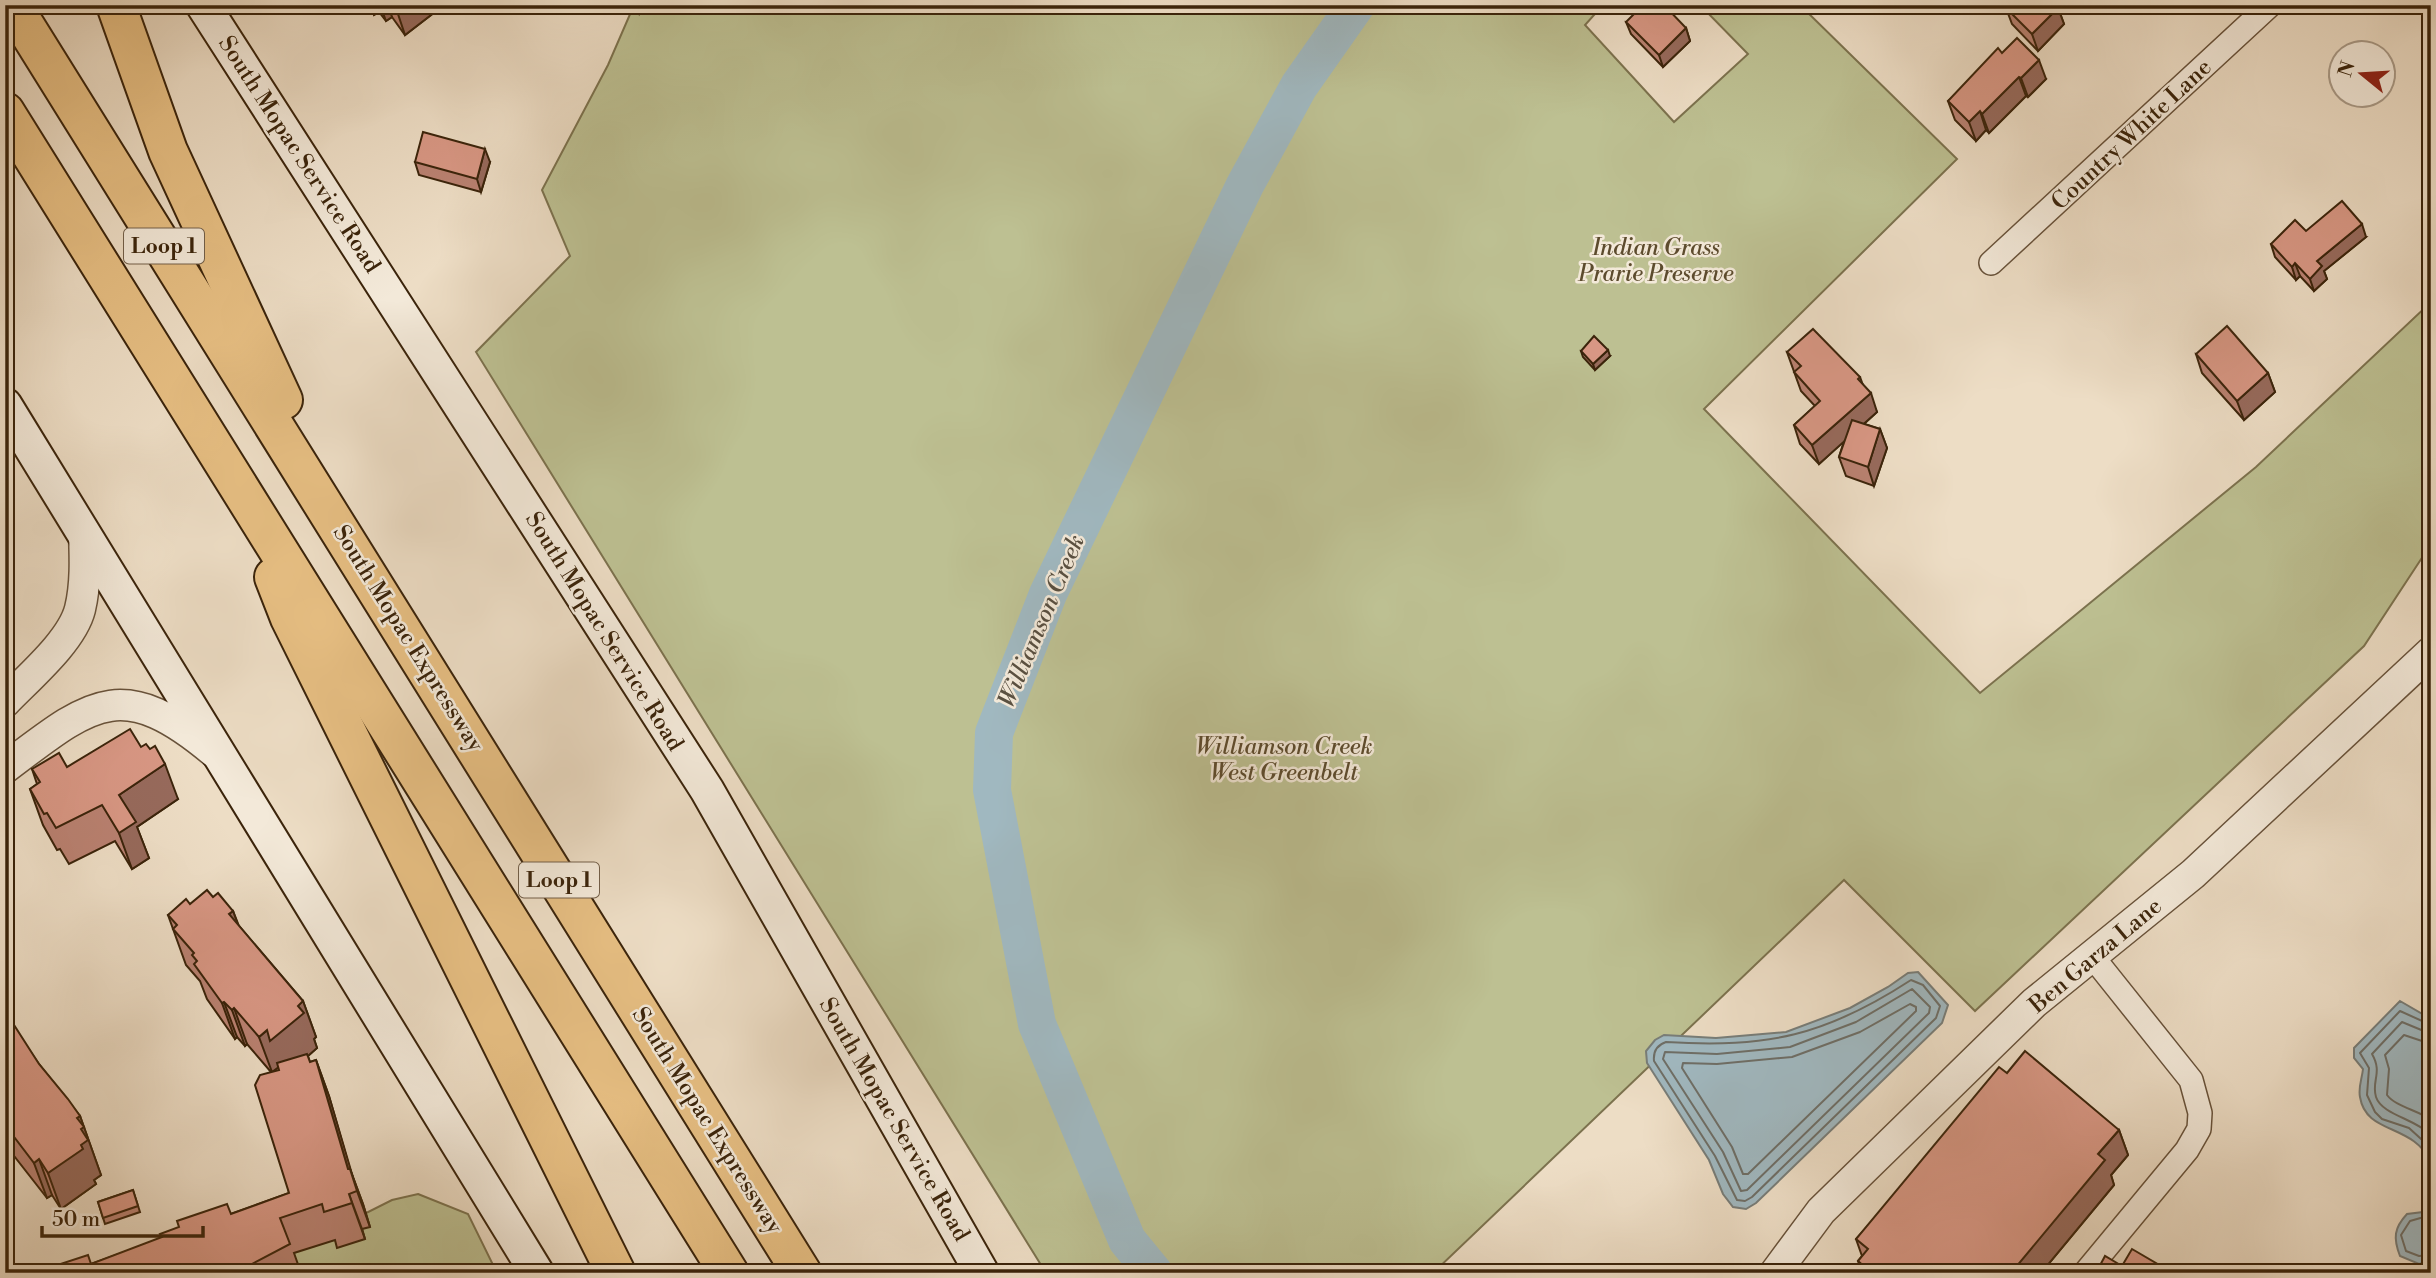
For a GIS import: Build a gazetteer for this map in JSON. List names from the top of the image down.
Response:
{
  "streets": {
    "highway": ["Loop 1", "South Mopac Expressway"],
    "main road": ["South Mopac Service Road"],
    "street": ["Country White Lane", "Ben Garza Lane"]
  },
  "water": ["Williamson Creek"],
  "parks": ["Indian Grass Prarie Preserve", "Williamson Creek West Greenbelt"],
  "scale_bar": "50 m",
  "north": "left"
}
